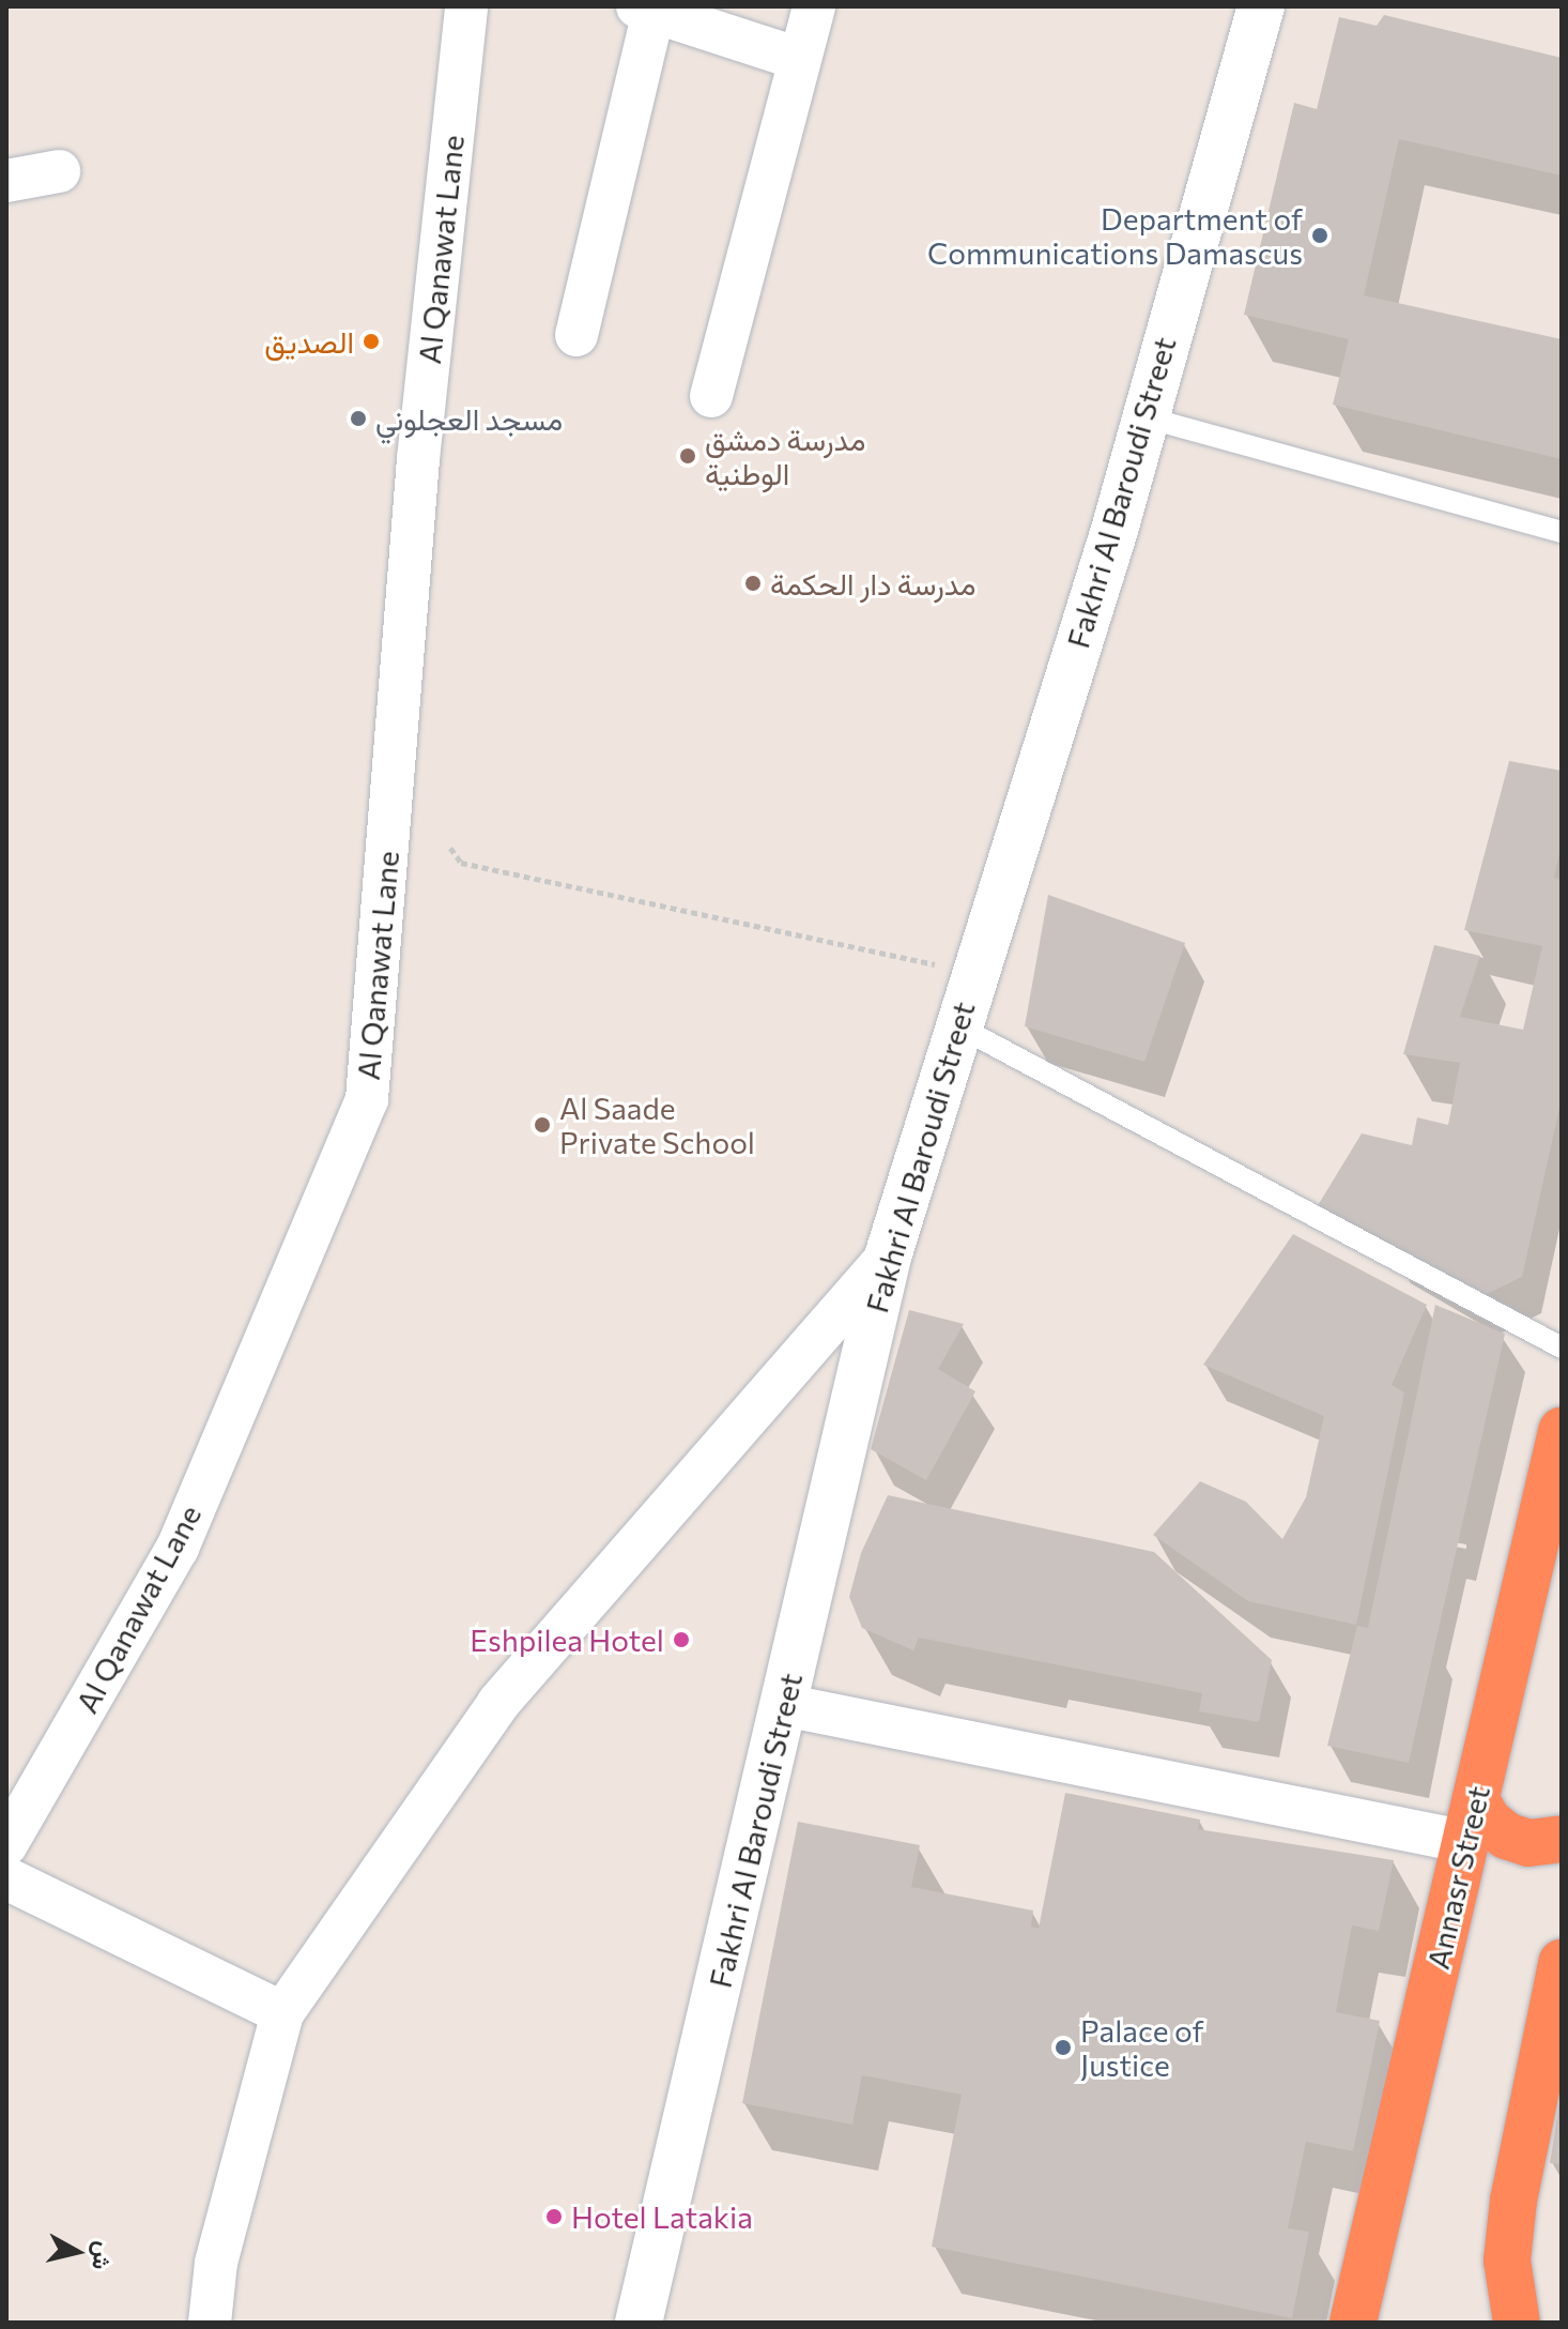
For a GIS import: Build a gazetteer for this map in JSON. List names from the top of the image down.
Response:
{
  "streets": {
    "highway": ["Annasr Street"],
    "main road": ["Fakhri Al Baroudi Street"],
    "street": ["Al Qanawat Lane"]
  },
  "places": [
    "Department of Communications Damascus",
    "الصديق",
    "مسجد العجلوني",
    "مدرسة دمشق الوطنية",
    "مدرسة دار الحكمة",
    "Al Saade Private School",
    "Eshpilea Hotel",
    "Palace of Justice",
    "Hotel Latakia"
  ],
  "north": "right"
}
